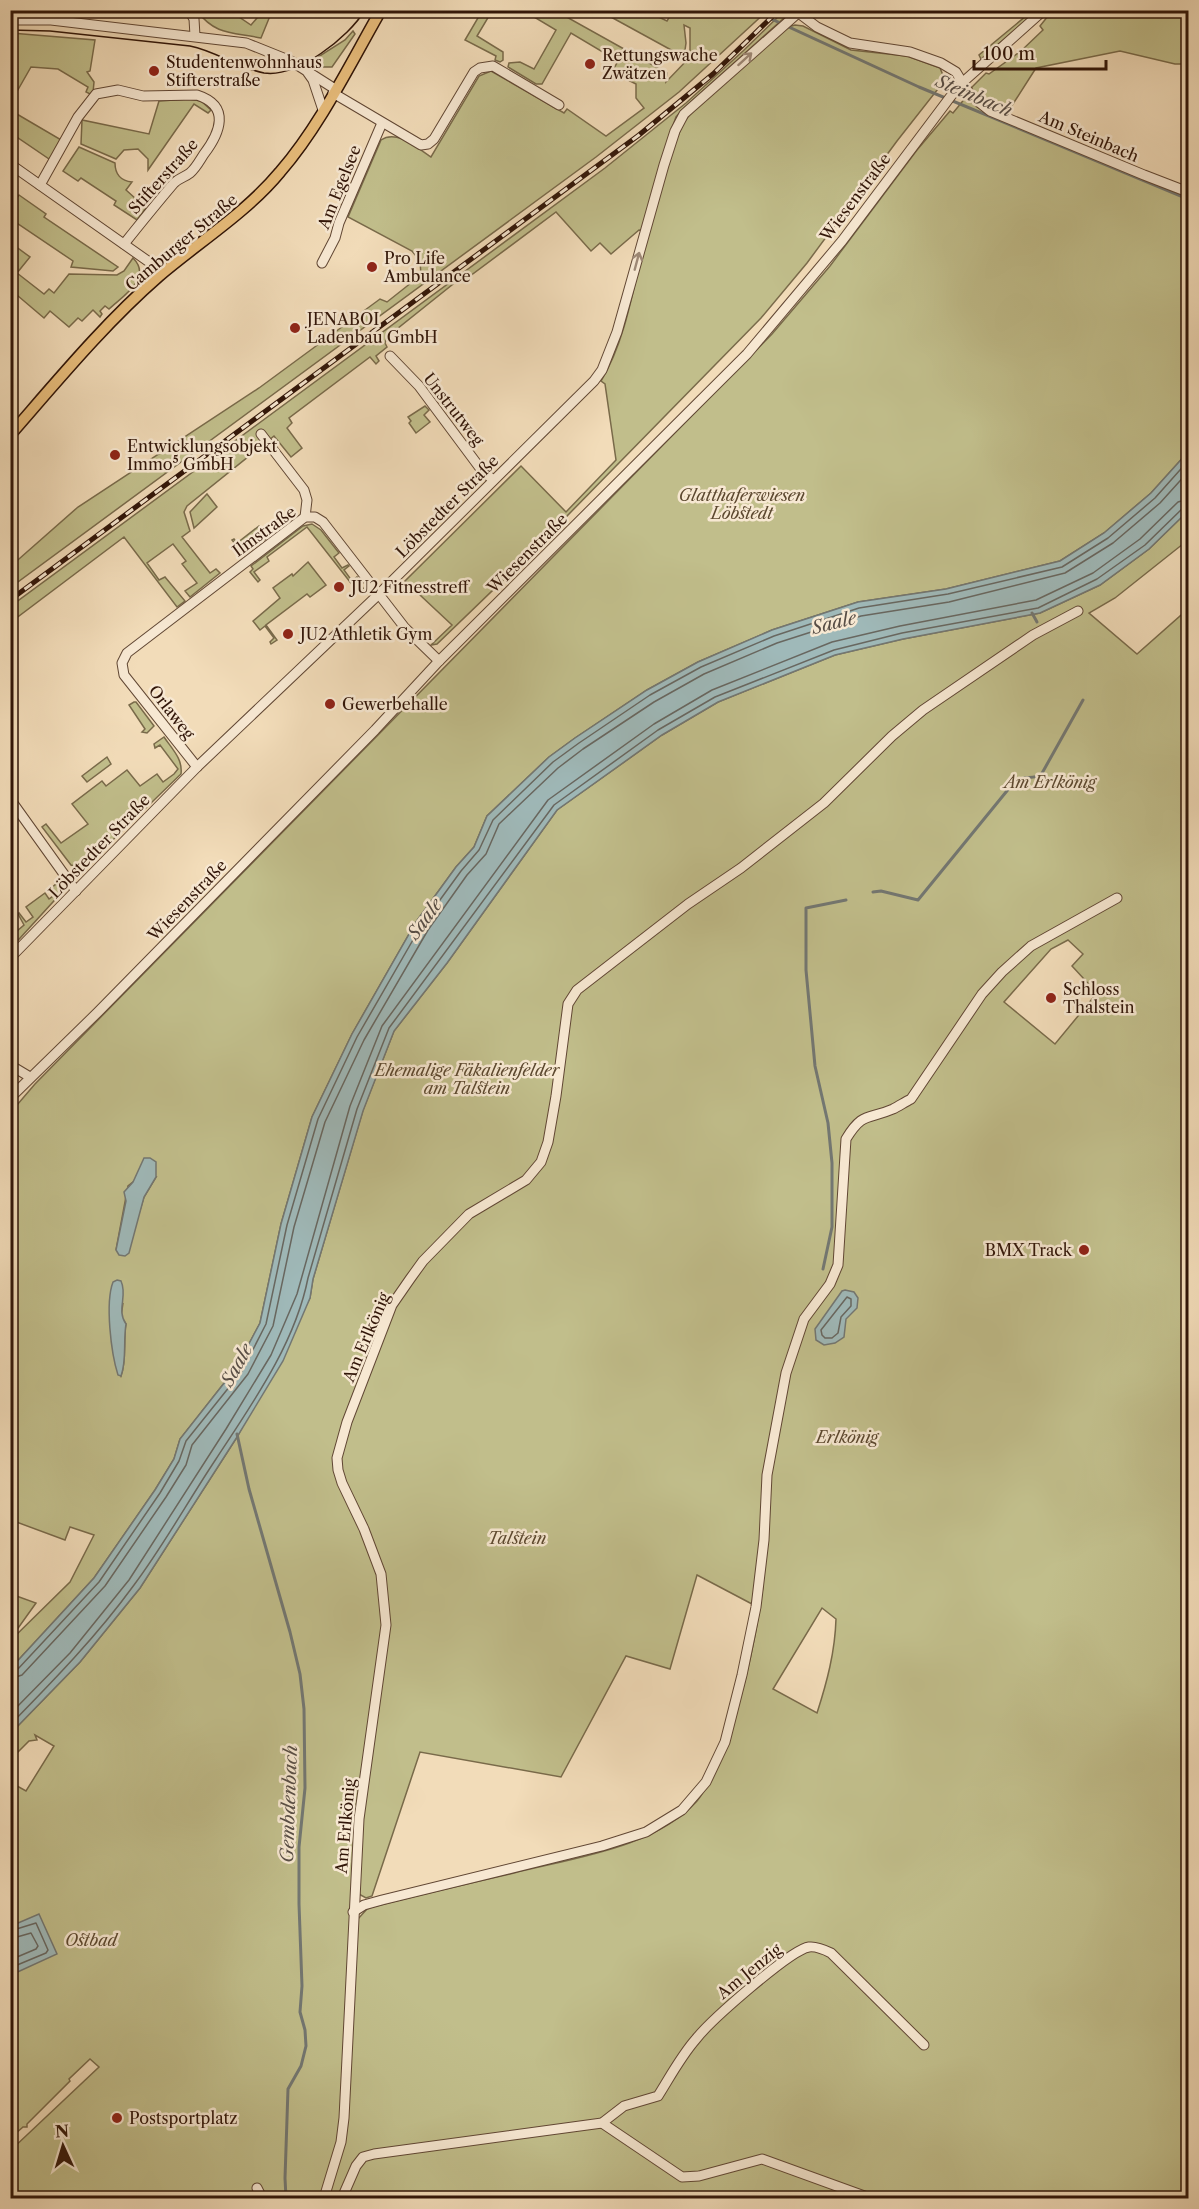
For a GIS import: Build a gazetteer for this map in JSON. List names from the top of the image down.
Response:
{
  "streets": {
    "main road": ["Camburger Straße"],
    "street": [
      "Am Steinbach",
      "Stifterstraße",
      "Am Egelsee",
      "Wiesenstraße",
      "Unstrutweg",
      "Löbstedter Straße",
      "Ilmstraße",
      "Orlaweg",
      "Am Erlkönig",
      "Am Jenzig"
    ]
  },
  "crossings": [
    ["Am Steinbach", "Wiesenstraße"],
    ["Am Steinbach", "Löbstedter Straße"],
    ["Wiesenstraße", "Ilmstraße"],
    ["Unstrutweg", "Löbstedter Straße"],
    ["Löbstedter Straße", "Ilmstraße"],
    ["Löbstedter Straße", "Orlaweg"],
    ["Ilmstraße", "Orlaweg"]
  ],
  "one_way": ["Löbstedter Straße"],
  "water": ["Steinbach", "Saale", "Gembdenbach"],
  "parks": [
    "Glatthaferwiesen Löbstedt",
    "Am Erlkönig",
    "Ehemalige Fäkalienfelder am Talstein",
    "Erlkönig",
    "Talstein",
    "Ostbad"
  ],
  "places": [
    "Rettungswache Zwätzen",
    "Studentenwohnhaus Stifterstraße",
    "Pro Life Ambulance",
    "JENABOI Ladenbau GmbH",
    "Entwicklungsobjekt Immo⁵ GmbH",
    "JU2 Fitnesstreff",
    "JU2 Athletik Gym",
    "Gewerbehalle",
    "Schloss Thalstein",
    "BMX Track",
    "Postsportplatz"
  ],
  "scale_bar": "100 m",
  "north": "top"
}
